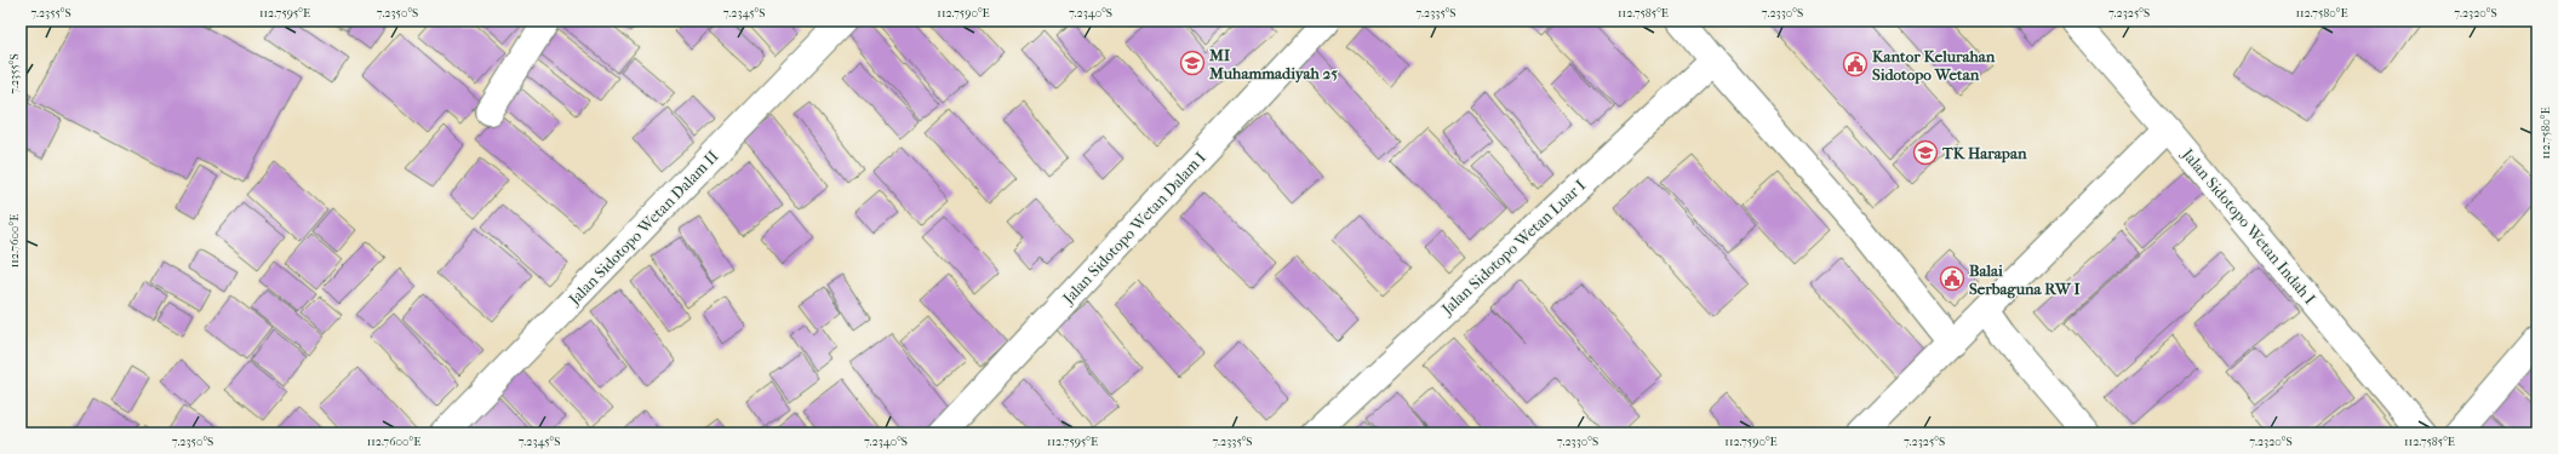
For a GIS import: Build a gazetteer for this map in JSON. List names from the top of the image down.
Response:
{
  "streets": {
    "street": [
      "Jalan Sidotopo Wetan Indah I",
      "Jalan Sidotopo Wetan Dalam II",
      "Jalan Sidotopo Wetan Dalam I",
      "Jalan Sidotopo Wetan Luar I"
    ]
  },
  "places": {
    "school or university": ["MI Muhammadiyah 25", "TK Harapan"],
    "public building": ["Kantor Kelurahan Sidotopo Wetan", "Balai Serbaguna RW I"]
  },
  "coordinates": [
    "7.2355°S",
    "112.7595°E",
    "7.2350°S",
    "7.2345°S",
    "112.7590°E",
    "7.2340°S",
    "7.2335°S",
    "112.7585°E",
    "7.2330°S",
    "7.2325°S",
    "112.7580°E",
    "7.2320°S",
    "112.7600°E"
  ]
}
